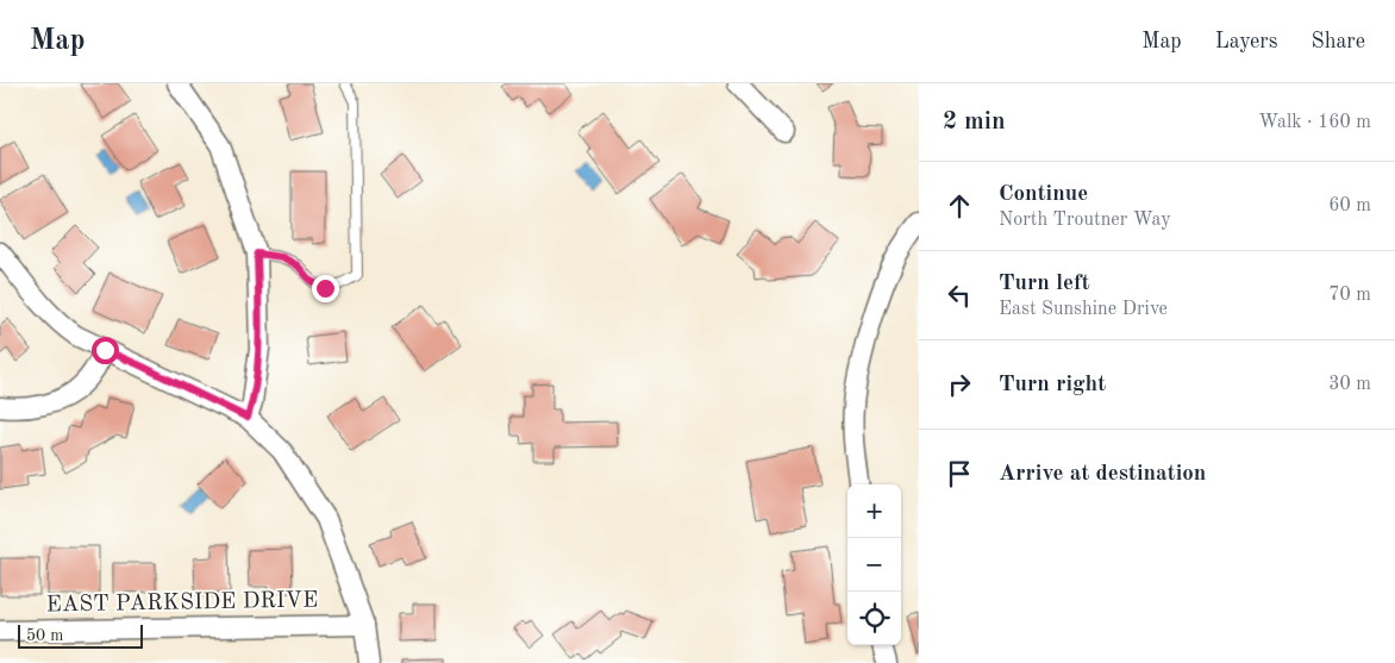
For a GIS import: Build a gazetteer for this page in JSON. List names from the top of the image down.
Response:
{
  "streets": {
    "street": ["EAST PARKSIDE DRIVE"]
  },
  "scale_bar": "50 m",
  "page": {
    "header": "Map",
    "nav": ["Map", "Layers", "Share"],
    "heading": ["2 min", "Walk · 160 m"],
    "list": [
      ["Continue", "North Troutner Way", "60 m"],
      ["Turn left", "East Sunshine Drive", "70 m"],
      ["Turn right", "30 m"],
      "Arrive at destination"
    ],
    "map_buttons": ["+", "−"],
    "scale": "50 m"
  }
}
